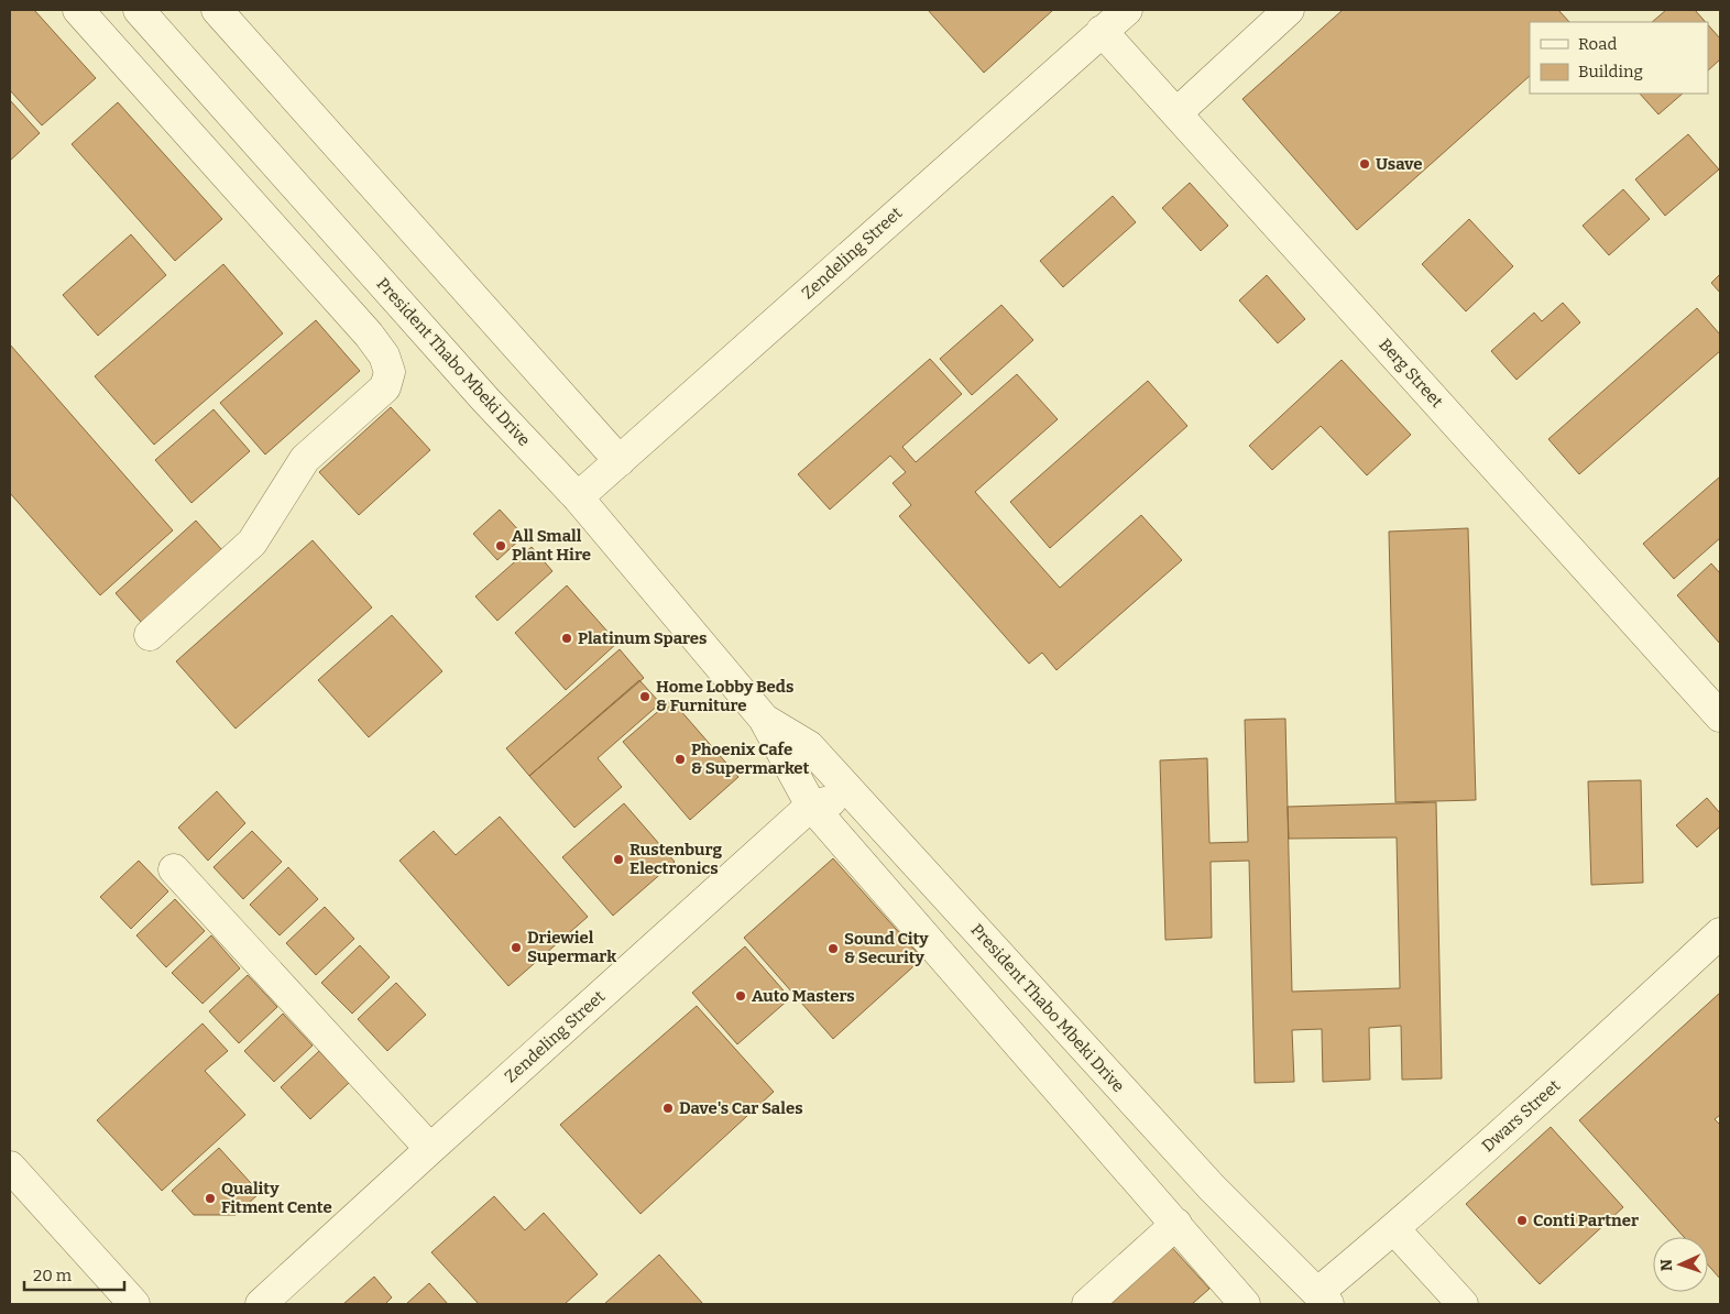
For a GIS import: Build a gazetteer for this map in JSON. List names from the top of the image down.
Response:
{
  "streets": {
    "street": [
      "Zendeling Street",
      "President Thabo Mbeki Drive",
      "Berg Street",
      "Dwars Street"
    ]
  },
  "crossings": [
    ["Zendeling Street", "President Thabo Mbeki Drive"],
    ["Zendeling Street", "Berg Street"],
    ["President Thabo Mbeki Drive", "Dwars Street"]
  ],
  "places": [
    "Usave",
    "All Small Plant Hire",
    "Platinum Spares",
    "Home Lobby Beds & Furniture",
    "Phoenix Cafe & Supermarket",
    "Rustenburg Electronics",
    "Driewiel Supermark",
    "Sound City & Security",
    "Auto Masters",
    "Dave's Car Sales",
    "Quality Fitment Cente",
    "Conti Partner"
  ],
  "legend": ["Road", "Building"],
  "scale_bar": "20 m",
  "north": "left"
}
